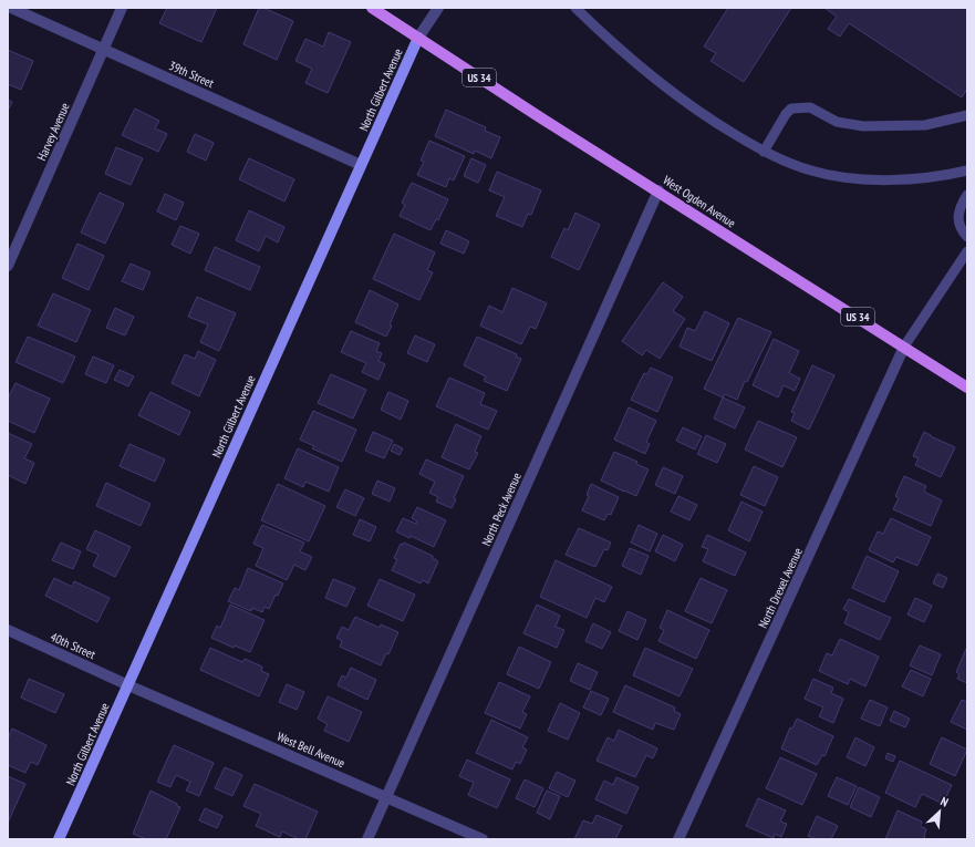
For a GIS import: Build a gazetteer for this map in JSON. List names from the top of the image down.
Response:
{
  "streets": {
    "main road": ["US 34", "West Ogden Avenue"],
    "street": [
      "39th Street",
      "North Gilbert Avenue",
      "Harvey Avenue",
      "North Peck Avenue",
      "North Drexel Avenue",
      "40th Street",
      "West Bell Avenue"
    ]
  },
  "crossings": [
    ["39th Street", "North Gilbert Avenue"],
    ["39th Street", "Harvey Avenue"],
    ["US 34", "North Gilbert Avenue"],
    ["US 34", "West Ogden Avenue"],
    ["North Gilbert Avenue", "West Ogden Avenue"],
    ["North Gilbert Avenue", "40th Street"],
    ["North Gilbert Avenue", "West Bell Avenue"],
    ["West Ogden Avenue", "North Peck Avenue"],
    ["West Ogden Avenue", "North Drexel Avenue"],
    ["North Peck Avenue", "West Bell Avenue"],
    ["40th Street", "West Bell Avenue"]
  ],
  "north": "top right"
}
